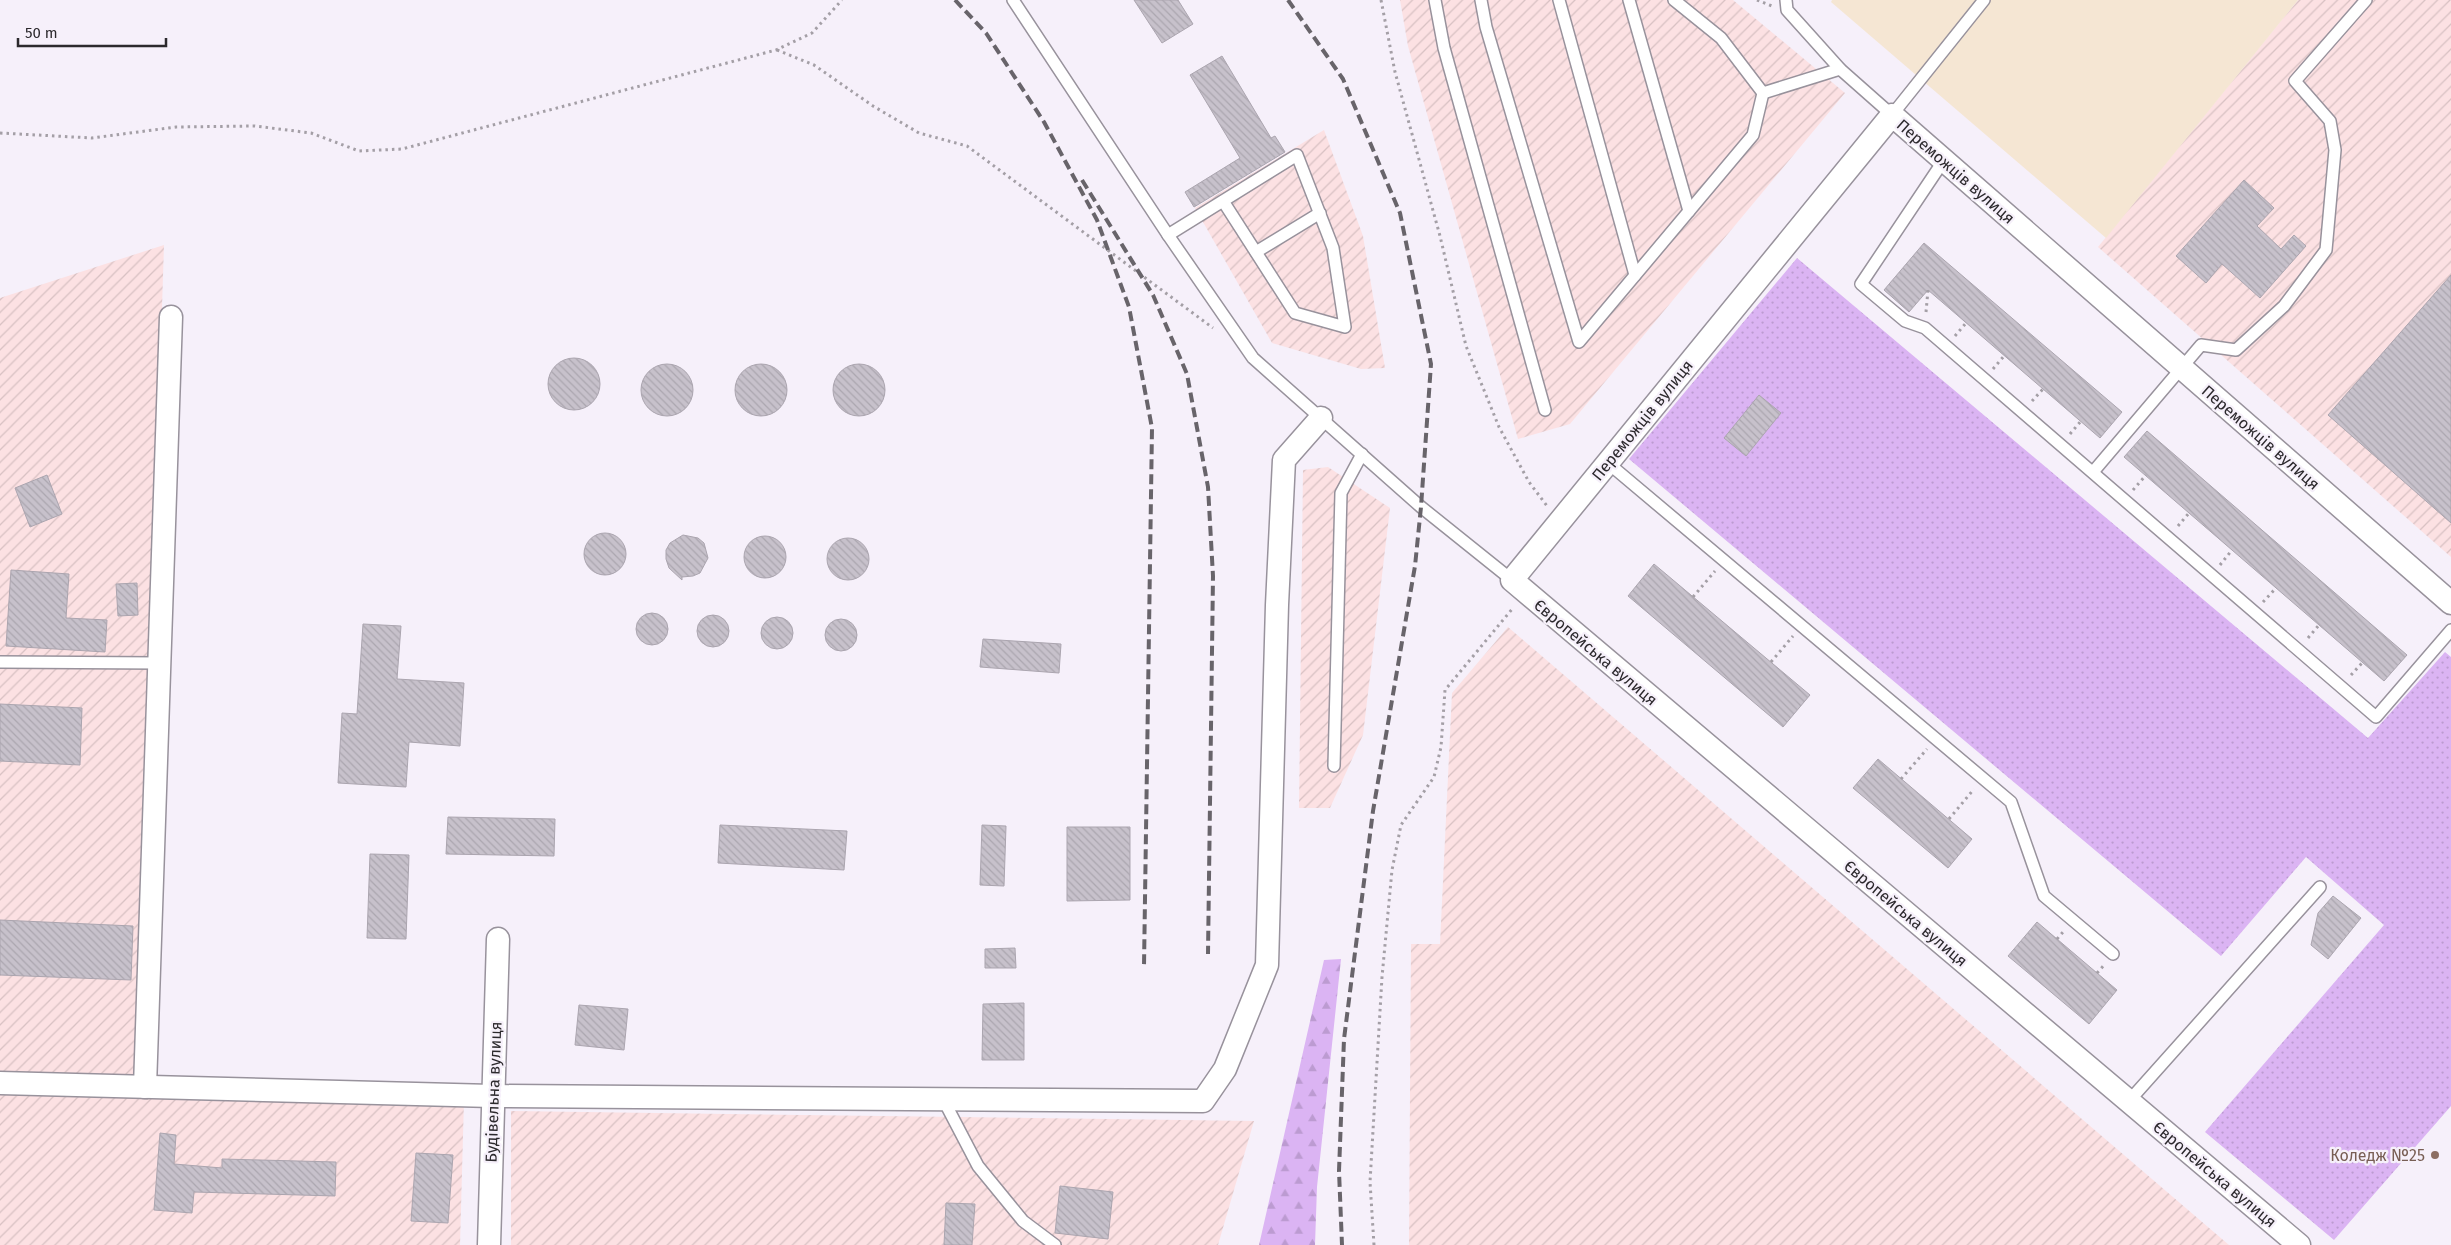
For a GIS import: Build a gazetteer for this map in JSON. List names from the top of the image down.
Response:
{
  "streets": {
    "street": ["Переможців вулиця", "Європейська вулиця", "Будівельна вулиця"]
  },
  "crossings": [
    ["Переможців вулиця", "Європейська вулиця"]
  ],
  "places": ["Коледж №25"],
  "scale_bar": "50 m"
}
